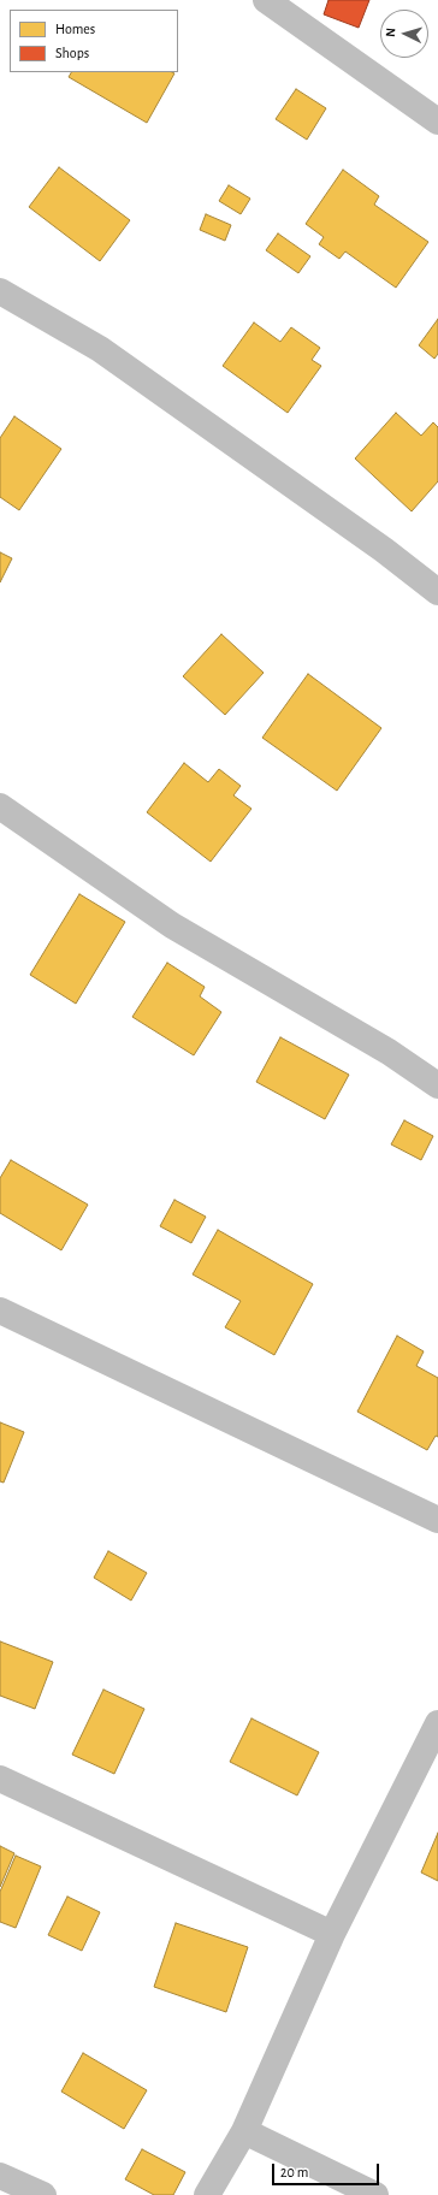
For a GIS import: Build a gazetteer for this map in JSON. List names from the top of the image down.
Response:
{
  "legend": ["Homes", "Shops"],
  "scale_bar": "20 m",
  "north": "left"
}
